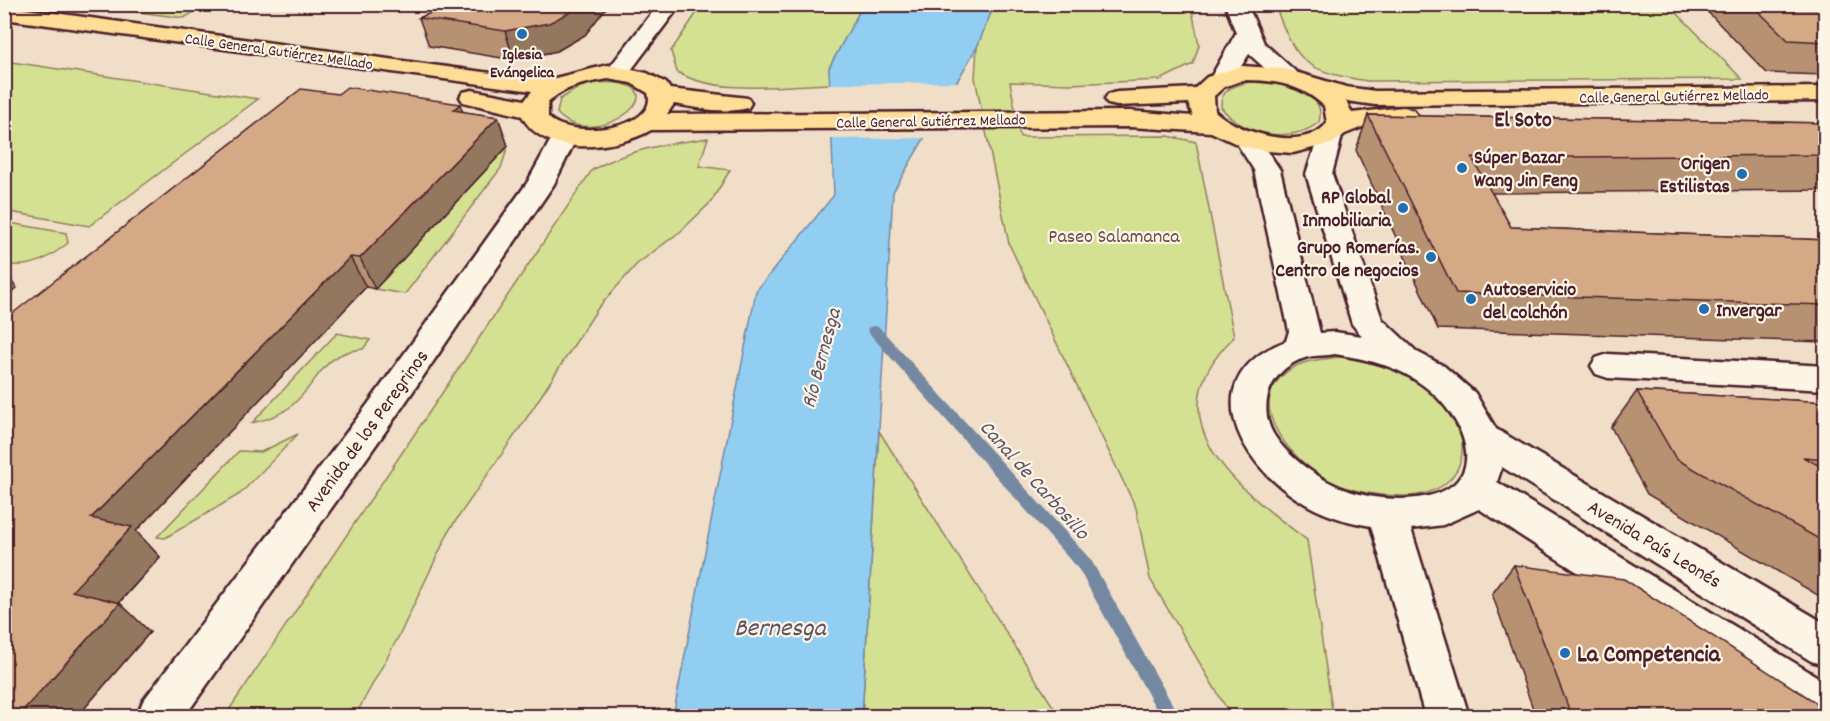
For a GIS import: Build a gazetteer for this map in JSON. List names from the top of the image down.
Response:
{
  "streets": {
    "main road": ["Calle General Gutiérrez Mellado"],
    "street": ["Avenida de los Peregrinos", "Avenida País Leonés"]
  },
  "districts": ["El Soto"],
  "water": ["Río Bernesga", "Canal de Carbosillo", "Bernesga"],
  "parks": ["Paseo Salamanca"],
  "places": [
    "Iglesia Evángelica",
    "Súper Bazar Wang Jin Feng",
    "Origen Estilistas",
    "RP Global Inmobiliaria",
    "Grupo Romerías. Centro de negocios",
    "Autoservicio del colchón",
    "Invergar",
    "La Competencia"
  ]
}
